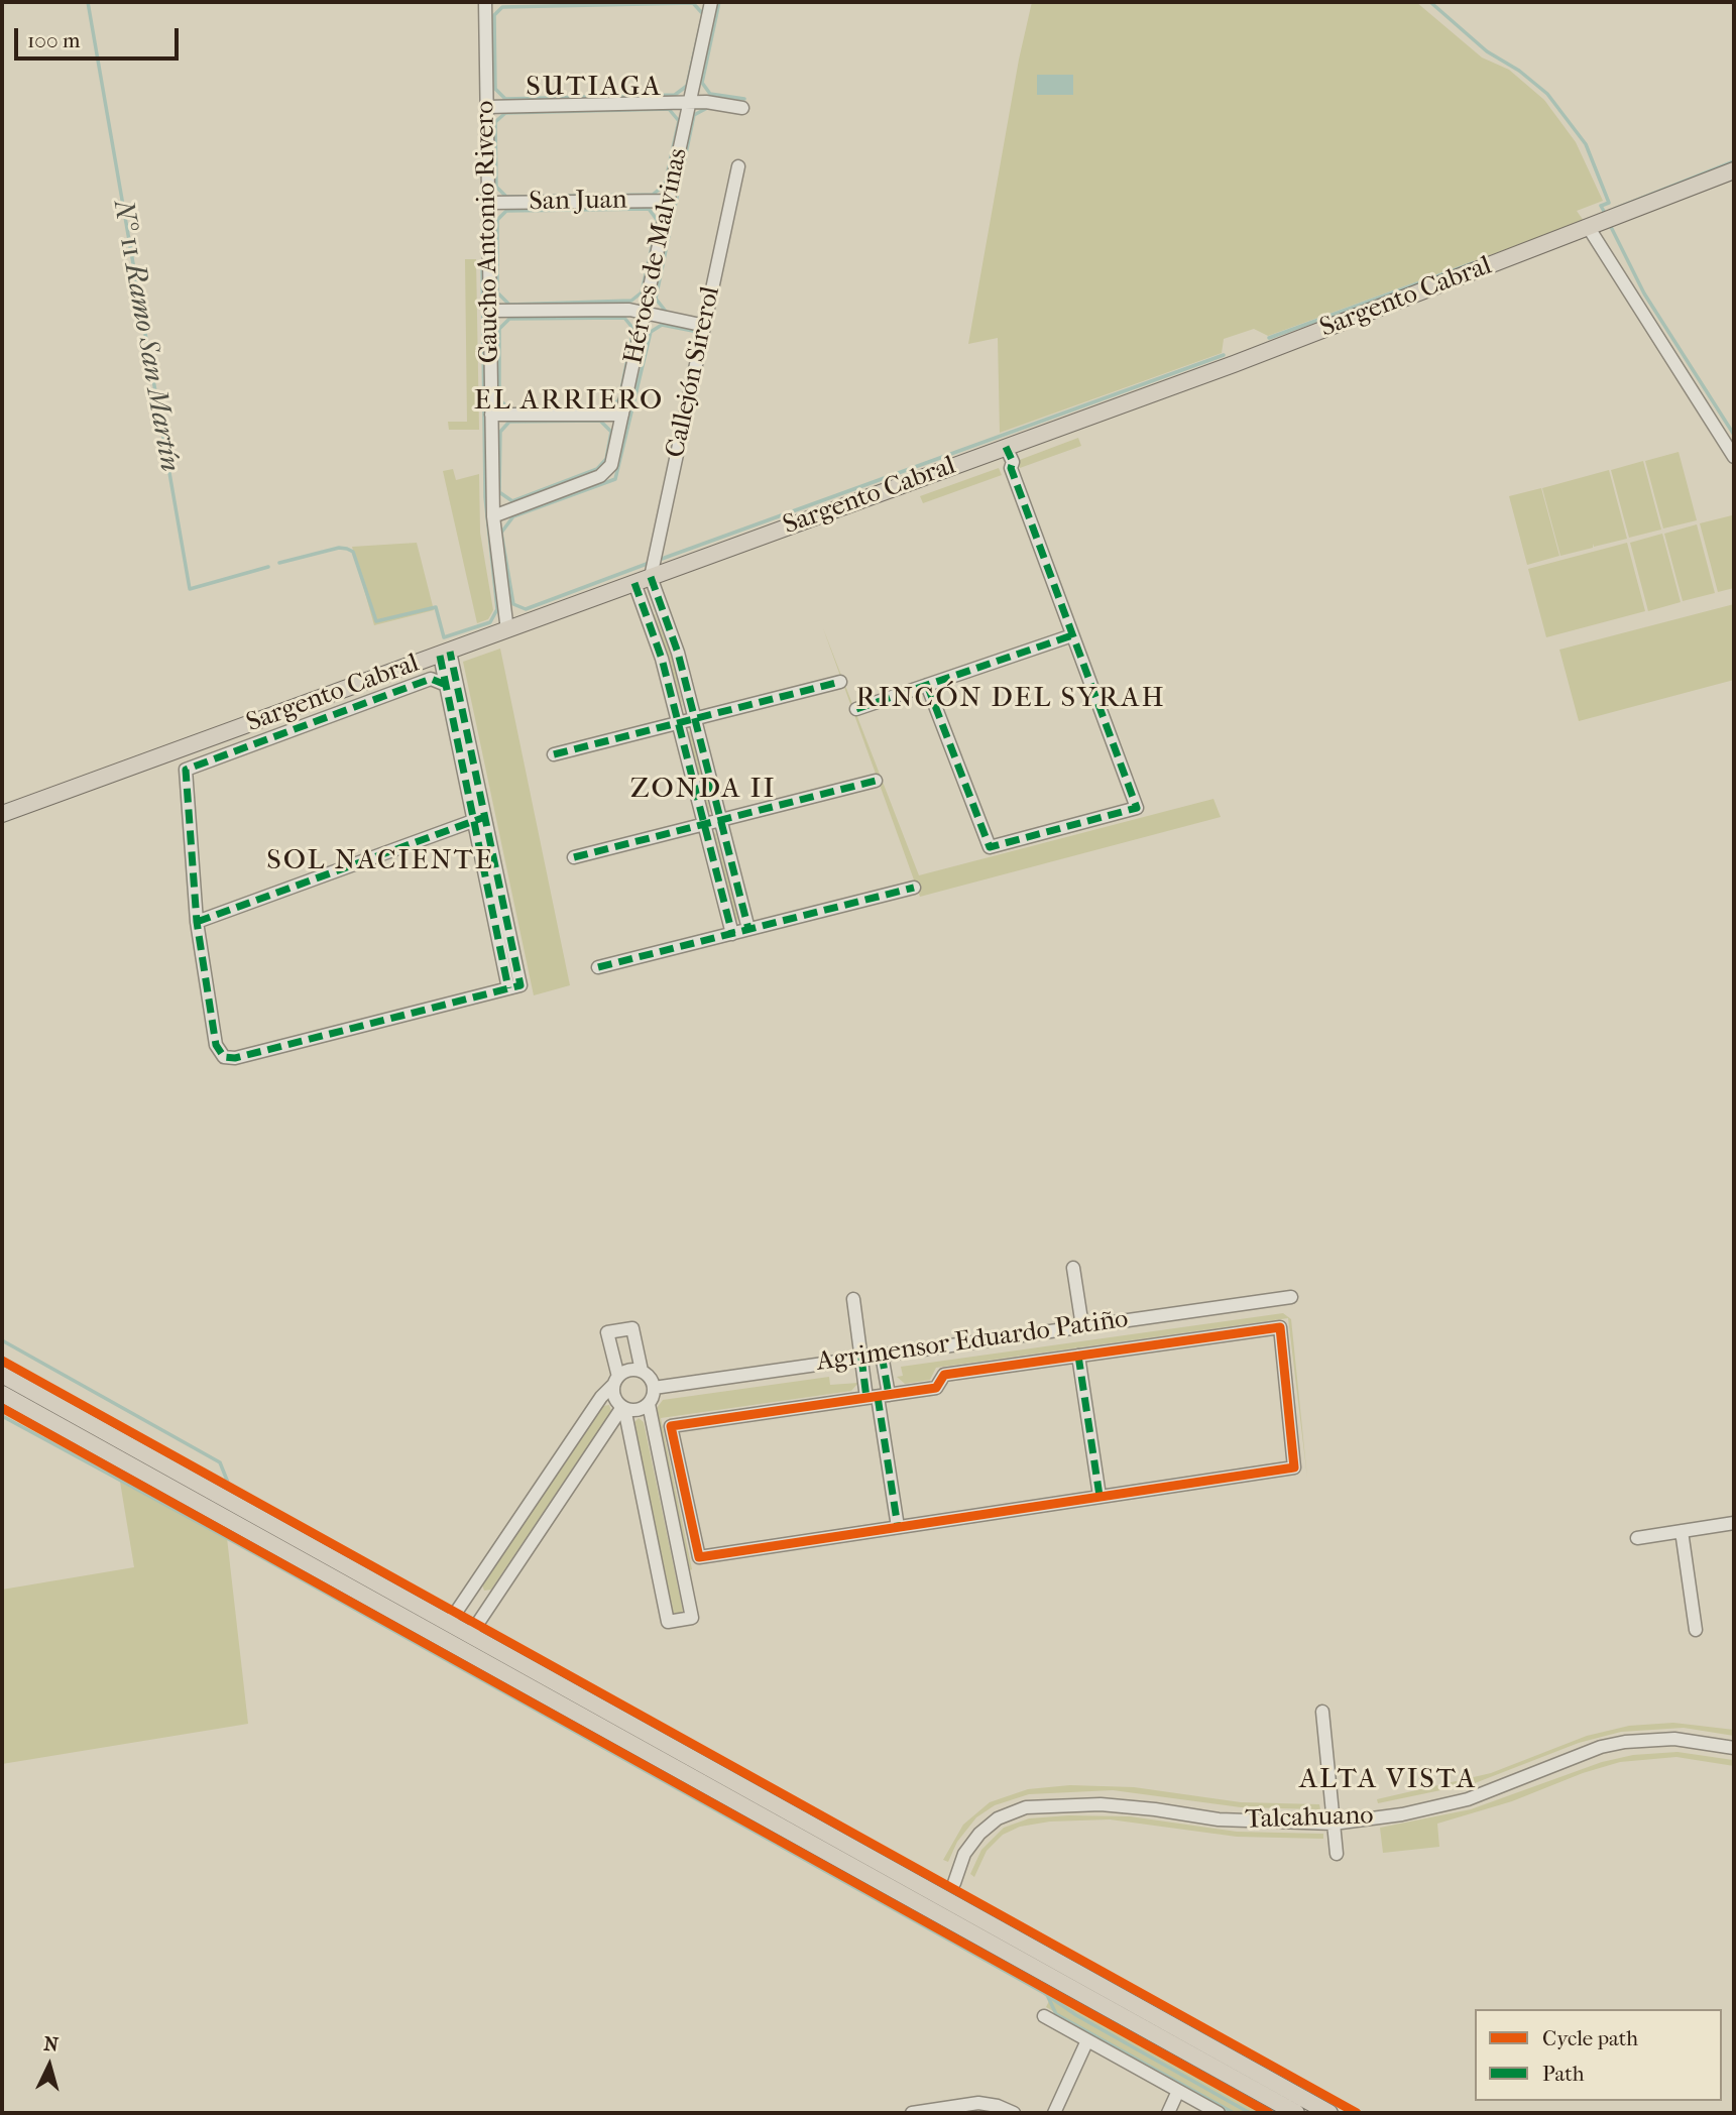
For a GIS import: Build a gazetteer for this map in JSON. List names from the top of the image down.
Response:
{
  "streets": {
    "main road": ["Sargento Cabral"],
    "street": [
      "San Juan",
      "Gaucho Antonio Rivero",
      "Héroes de Malvinas",
      "Callejón Sirerol",
      "Agrimensor Eduardo Patiño",
      "Talcahuano"
    ]
  },
  "crossings": [
    ["San Juan", "Gaucho Antonio Rivero"],
    ["San Juan", "Héroes de Malvinas"],
    ["Gaucho Antonio Rivero", "Héroes de Malvinas"],
    ["Gaucho Antonio Rivero", "Sargento Cabral"],
    ["Sargento Cabral", "Callejón Sirerol"]
  ],
  "districts": [
    "SUTIAGA",
    "EL ARRIERO",
    "RINCÓN DEL SYRAH",
    "ZONDA II",
    "SOL NACIENTE",
    "ALTA VISTA"
  ],
  "water": ["Nº 11 Ramo San Martín"],
  "legend": ["Cycle path", "Path"],
  "scale_bar": "100 m",
  "north": "top"
}
